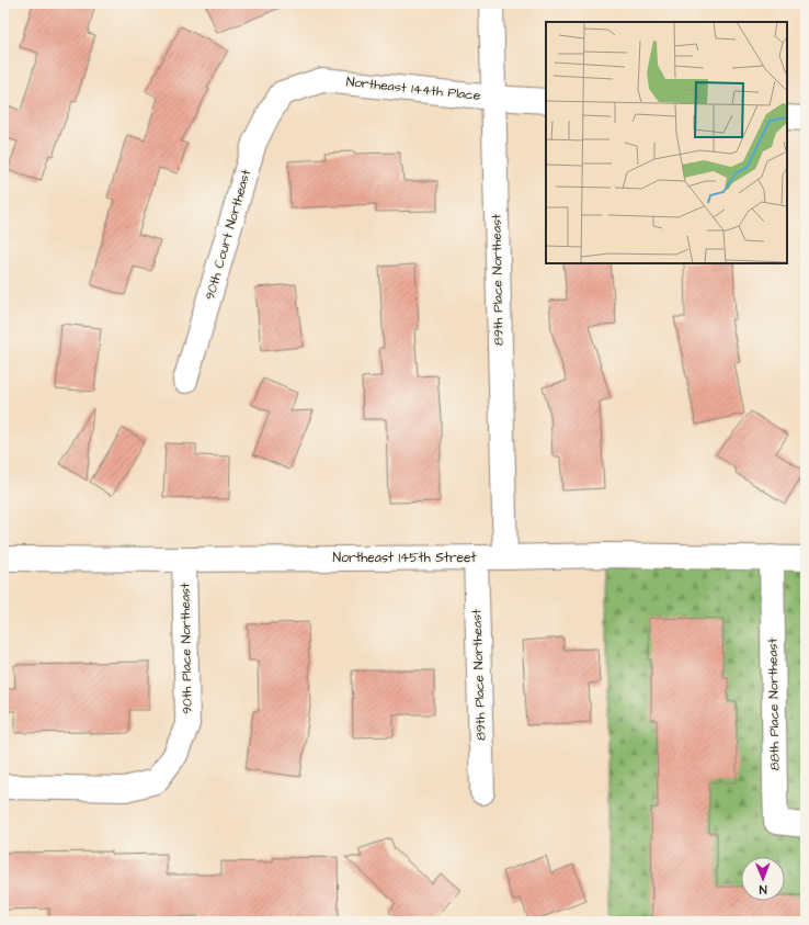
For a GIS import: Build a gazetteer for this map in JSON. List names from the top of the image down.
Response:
{
  "streets": {
    "street": [
      "Northeast 144th Place",
      "90th Court Northeast",
      "89th Place Northeast",
      "Northeast 145th Street",
      "90th Place Northeast",
      "88th Place Northeast"
    ]
  },
  "crossings": [
    ["Northeast 144th Place", "90th Court Northeast"],
    ["Northeast 144th Place", "89th Place Northeast"],
    ["89th Place Northeast", "Northeast 145th Street"],
    ["Northeast 145th Street", "90th Place Northeast"],
    ["Northeast 145th Street", "88th Place Northeast"]
  ],
  "north": "bottom"
}
